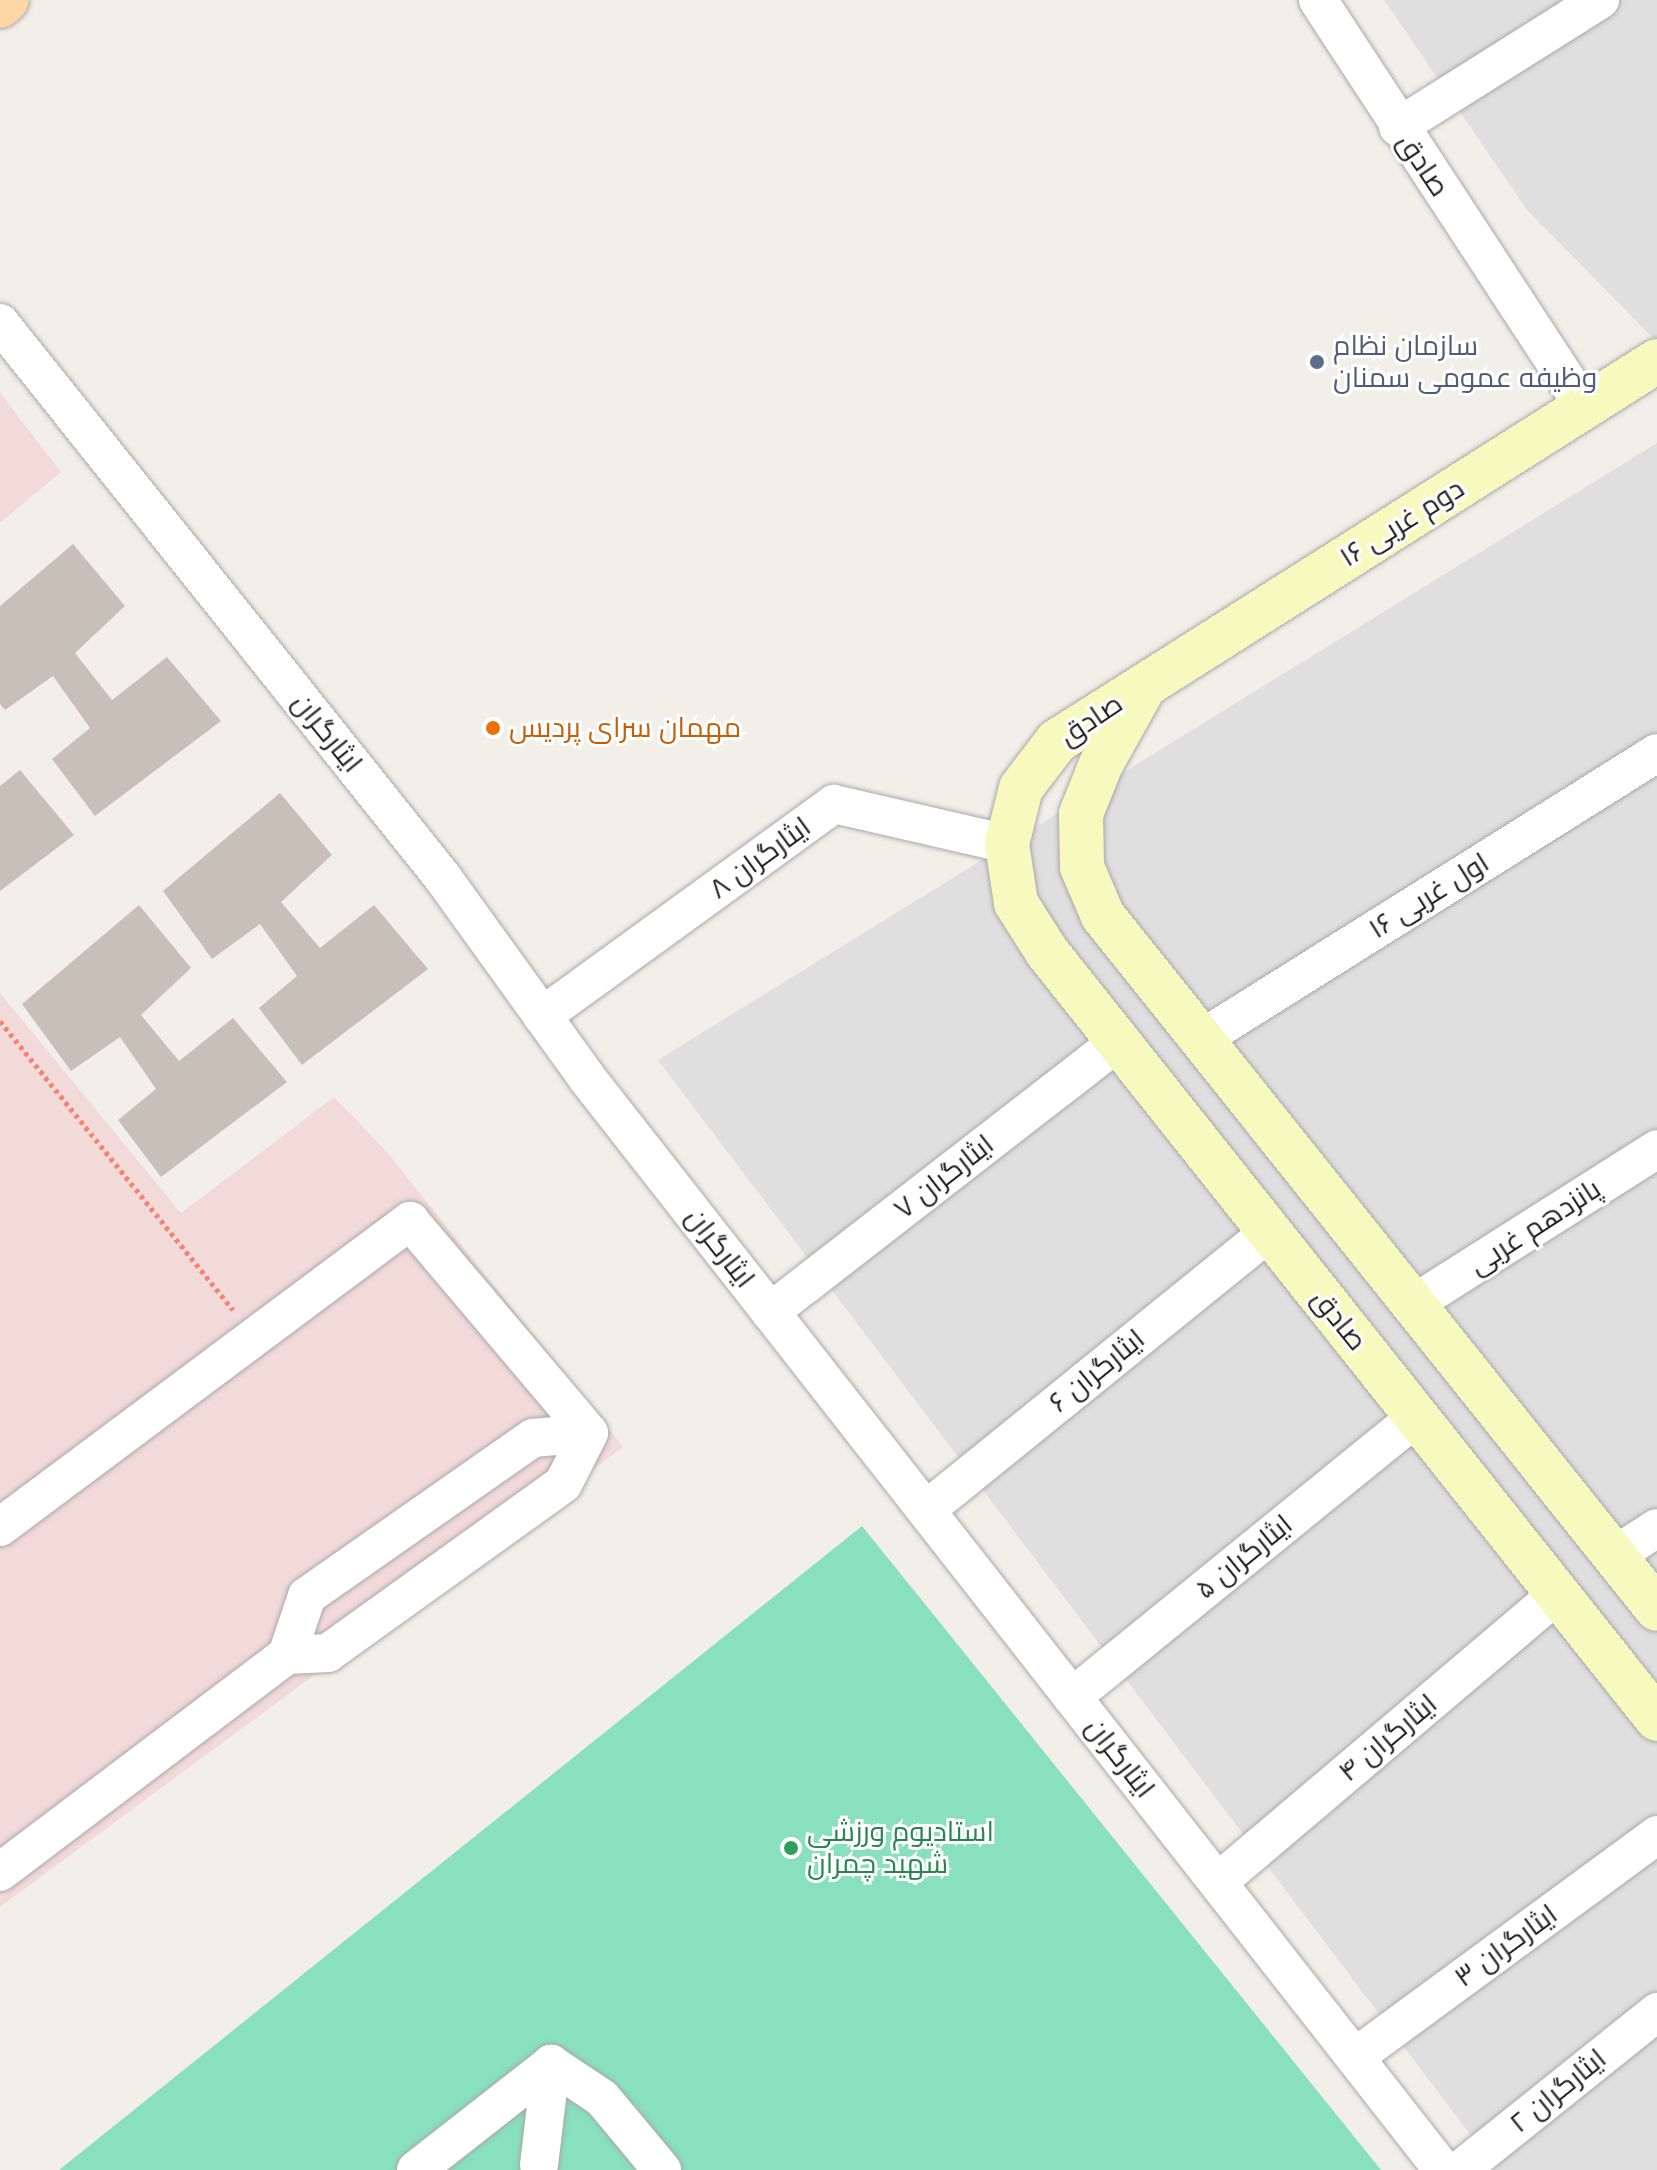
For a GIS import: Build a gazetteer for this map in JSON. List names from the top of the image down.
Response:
{
  "streets": {
    "street": [
      "صادق",
      "۱۶ دوم غربی",
      "ایثارگران",
      "ایثارگران ۸",
      "۱۶ اول غربی",
      "ایثارگران ۷",
      "پانزدهم غربی",
      "ایثارگران ۶",
      "ایثارگران ۵",
      "ایثارگران ۴",
      "ایثارگران ۳",
      "ایثارگران ۲"
    ]
  },
  "crossings": [
    ["صادق", "۱۶ دوم غربی"],
    ["صادق", "ایثارگران ۸"],
    ["صادق", "۱۶ اول غربی"],
    ["صادق", "ایثارگران ۷"],
    ["صادق", "پانزدهم غربی"],
    ["صادق", "ایثارگران ۶"],
    ["صادق", "ایثارگران ۵"],
    ["صادق", "ایثارگران ۴"],
    ["ایثارگران", "ایثارگران ۸"],
    ["ایثارگران", "ایثارگران ۷"],
    ["ایثارگران", "ایثارگران ۶"],
    ["ایثارگران", "ایثارگران ۵"],
    ["ایثارگران", "ایثارگران ۴"],
    ["ایثارگران", "ایثارگران ۳"]
  ],
  "places": ["سازمان نظام وظیفه عمومی سمنان", "مهمان سرای پردیس", "استادیوم ورزشی شهید چمران"]
}
